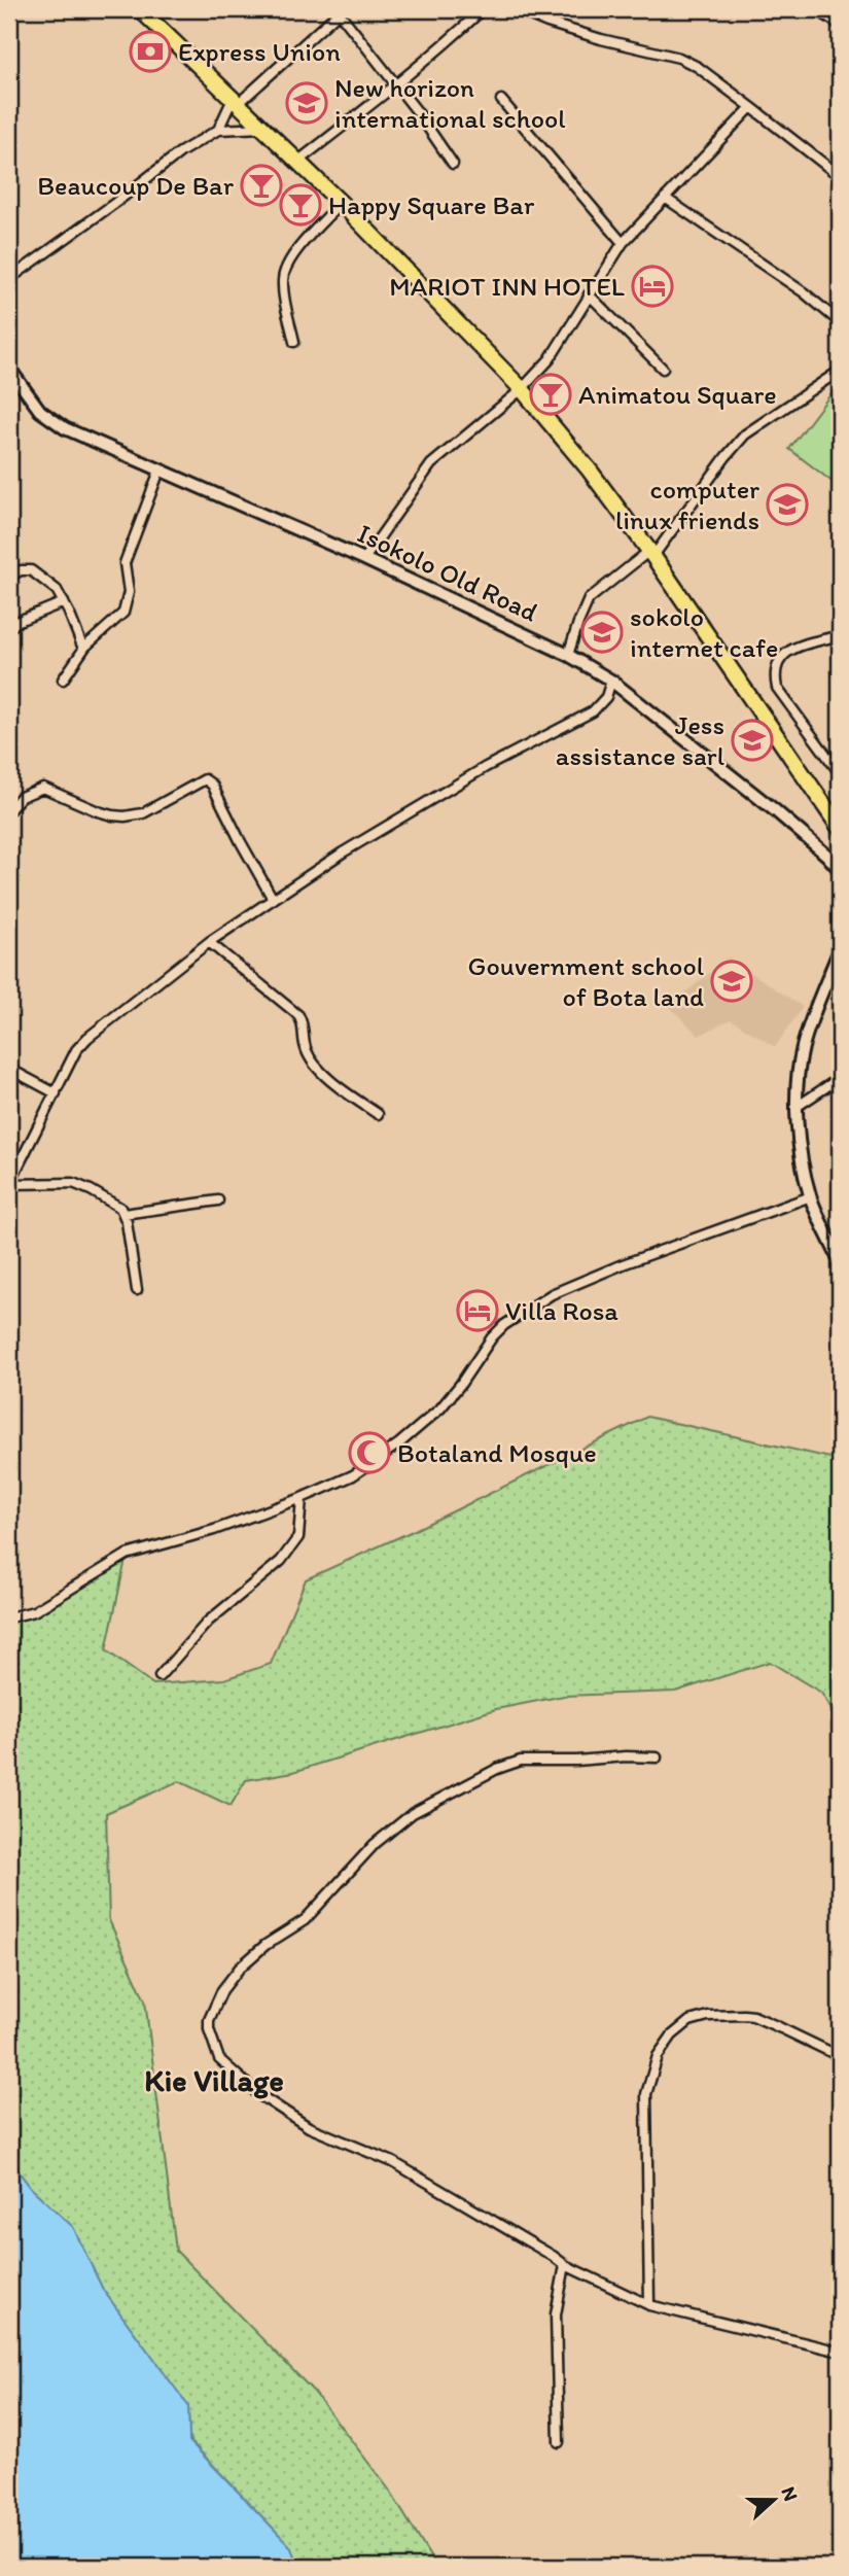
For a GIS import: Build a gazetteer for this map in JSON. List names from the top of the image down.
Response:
{
  "streets": {
    "street": ["Isokolo Old Road"]
  },
  "districts": ["Kie Village"],
  "places": {
    "bank": ["Express Union"],
    "school or university": [
      "New horizon international school",
      "computer linux friends",
      "sokolo internet cafe",
      "Jess assistance sarl",
      "Gouvernment school of Bota land"
    ],
    "bar": ["Beaucoup De Bar", "Happy Square Bar", "Animatou Square"],
    "hotel": ["MARIOT INN HOTEL", "Villa Rosa"],
    "mosque": ["Botaland Mosque"]
  },
  "north": "right"
}
